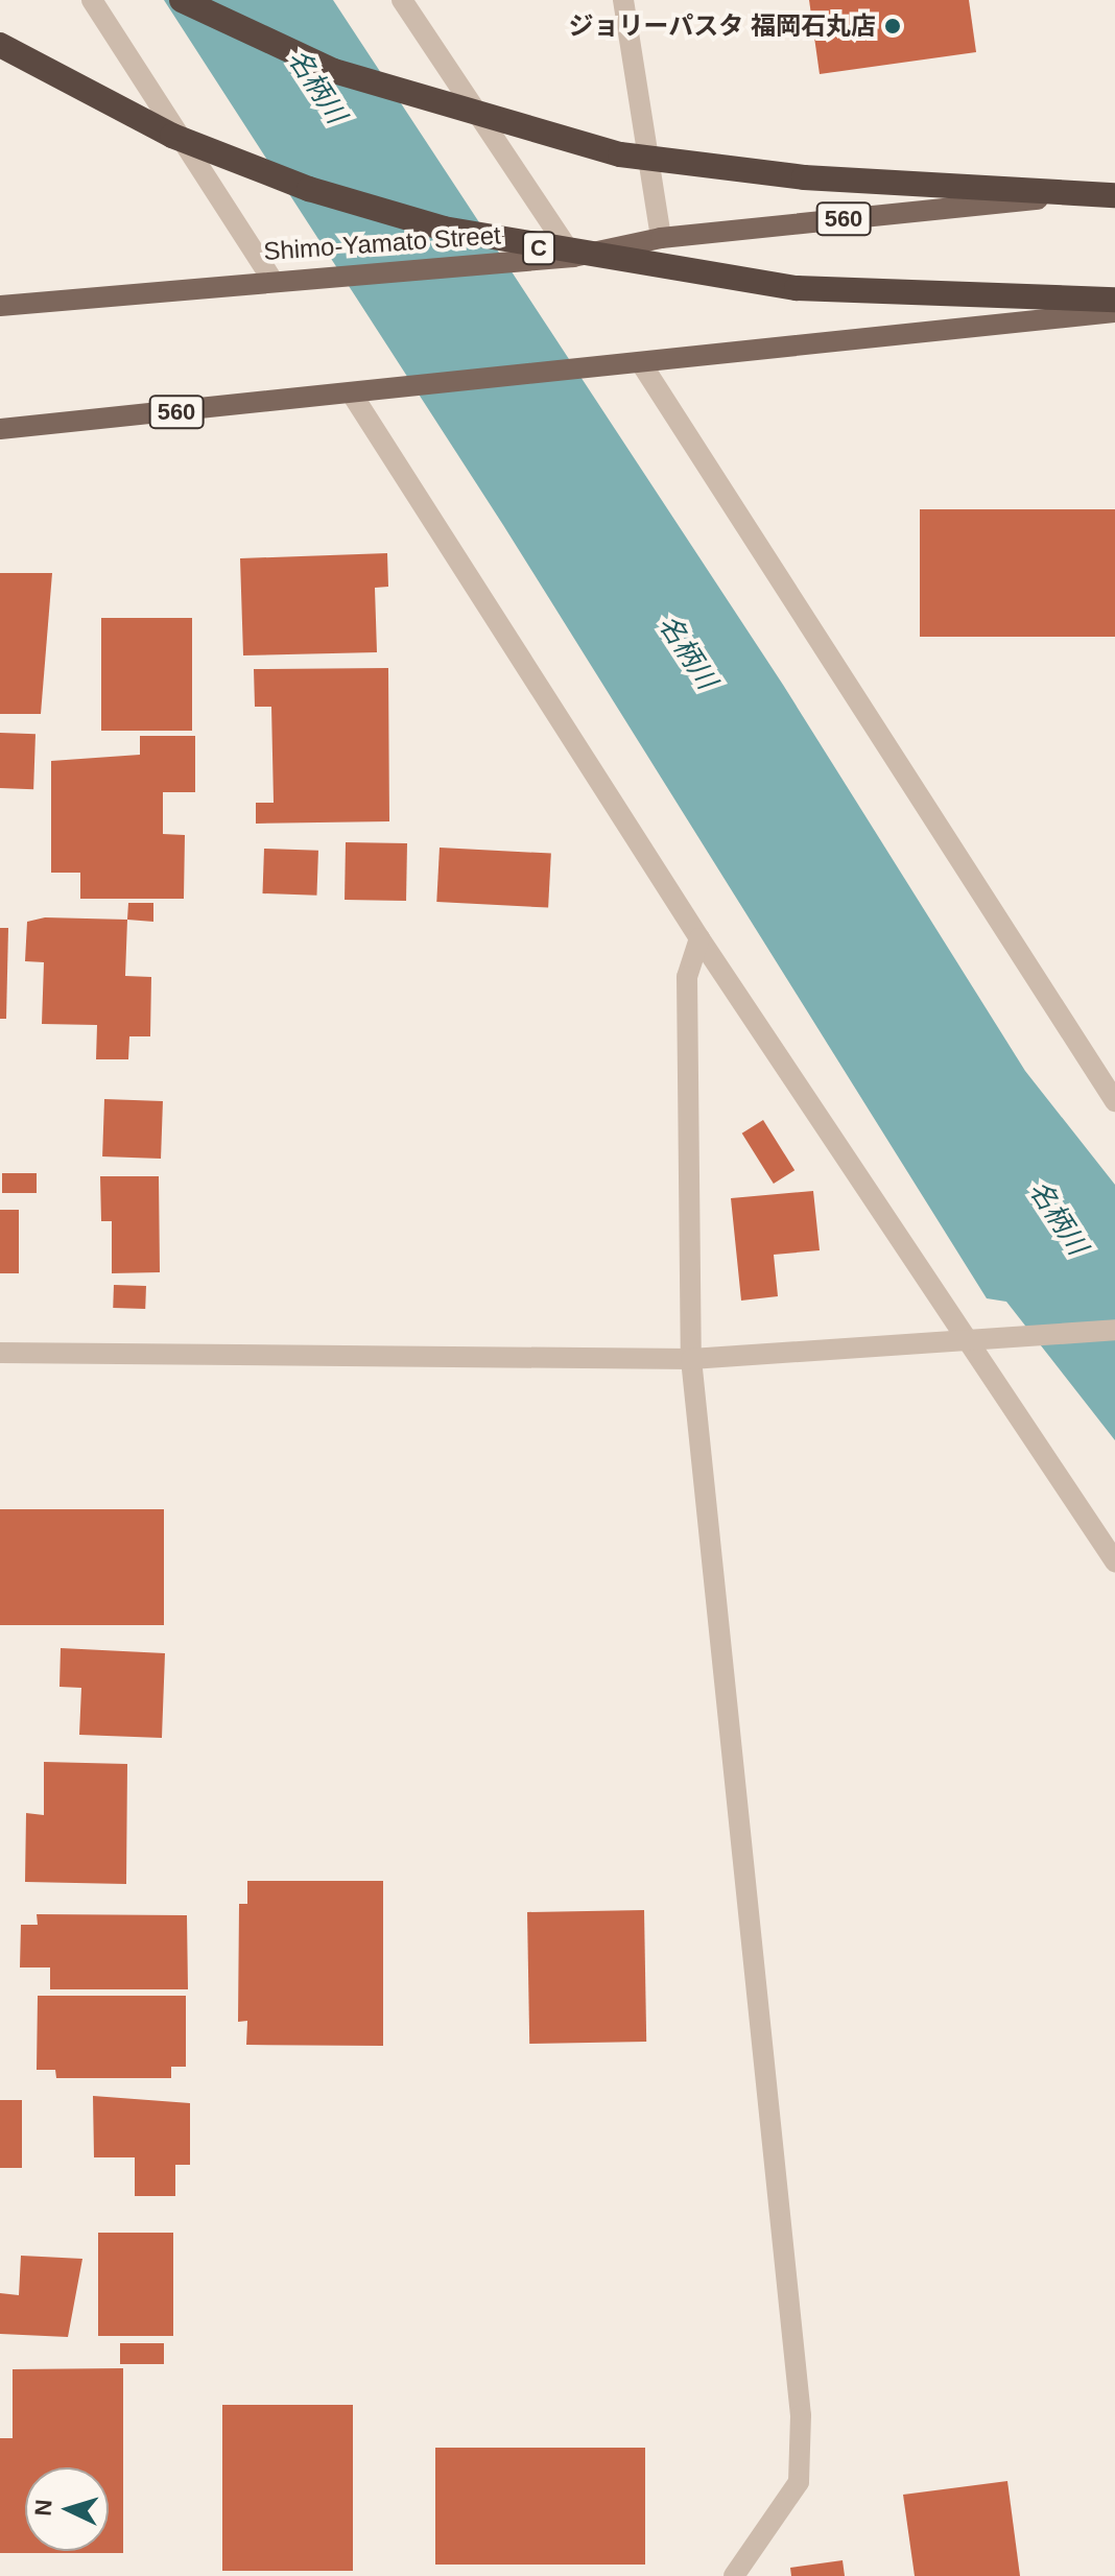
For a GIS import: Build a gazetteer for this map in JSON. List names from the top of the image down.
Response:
{
  "streets": {
    "highway": ["C"],
    "main road": ["560", "Shimo-Yamato Street"]
  },
  "water": ["名柄川"],
  "places": ["ジョリーパスタ 福岡石丸店"],
  "north": "left"
}
